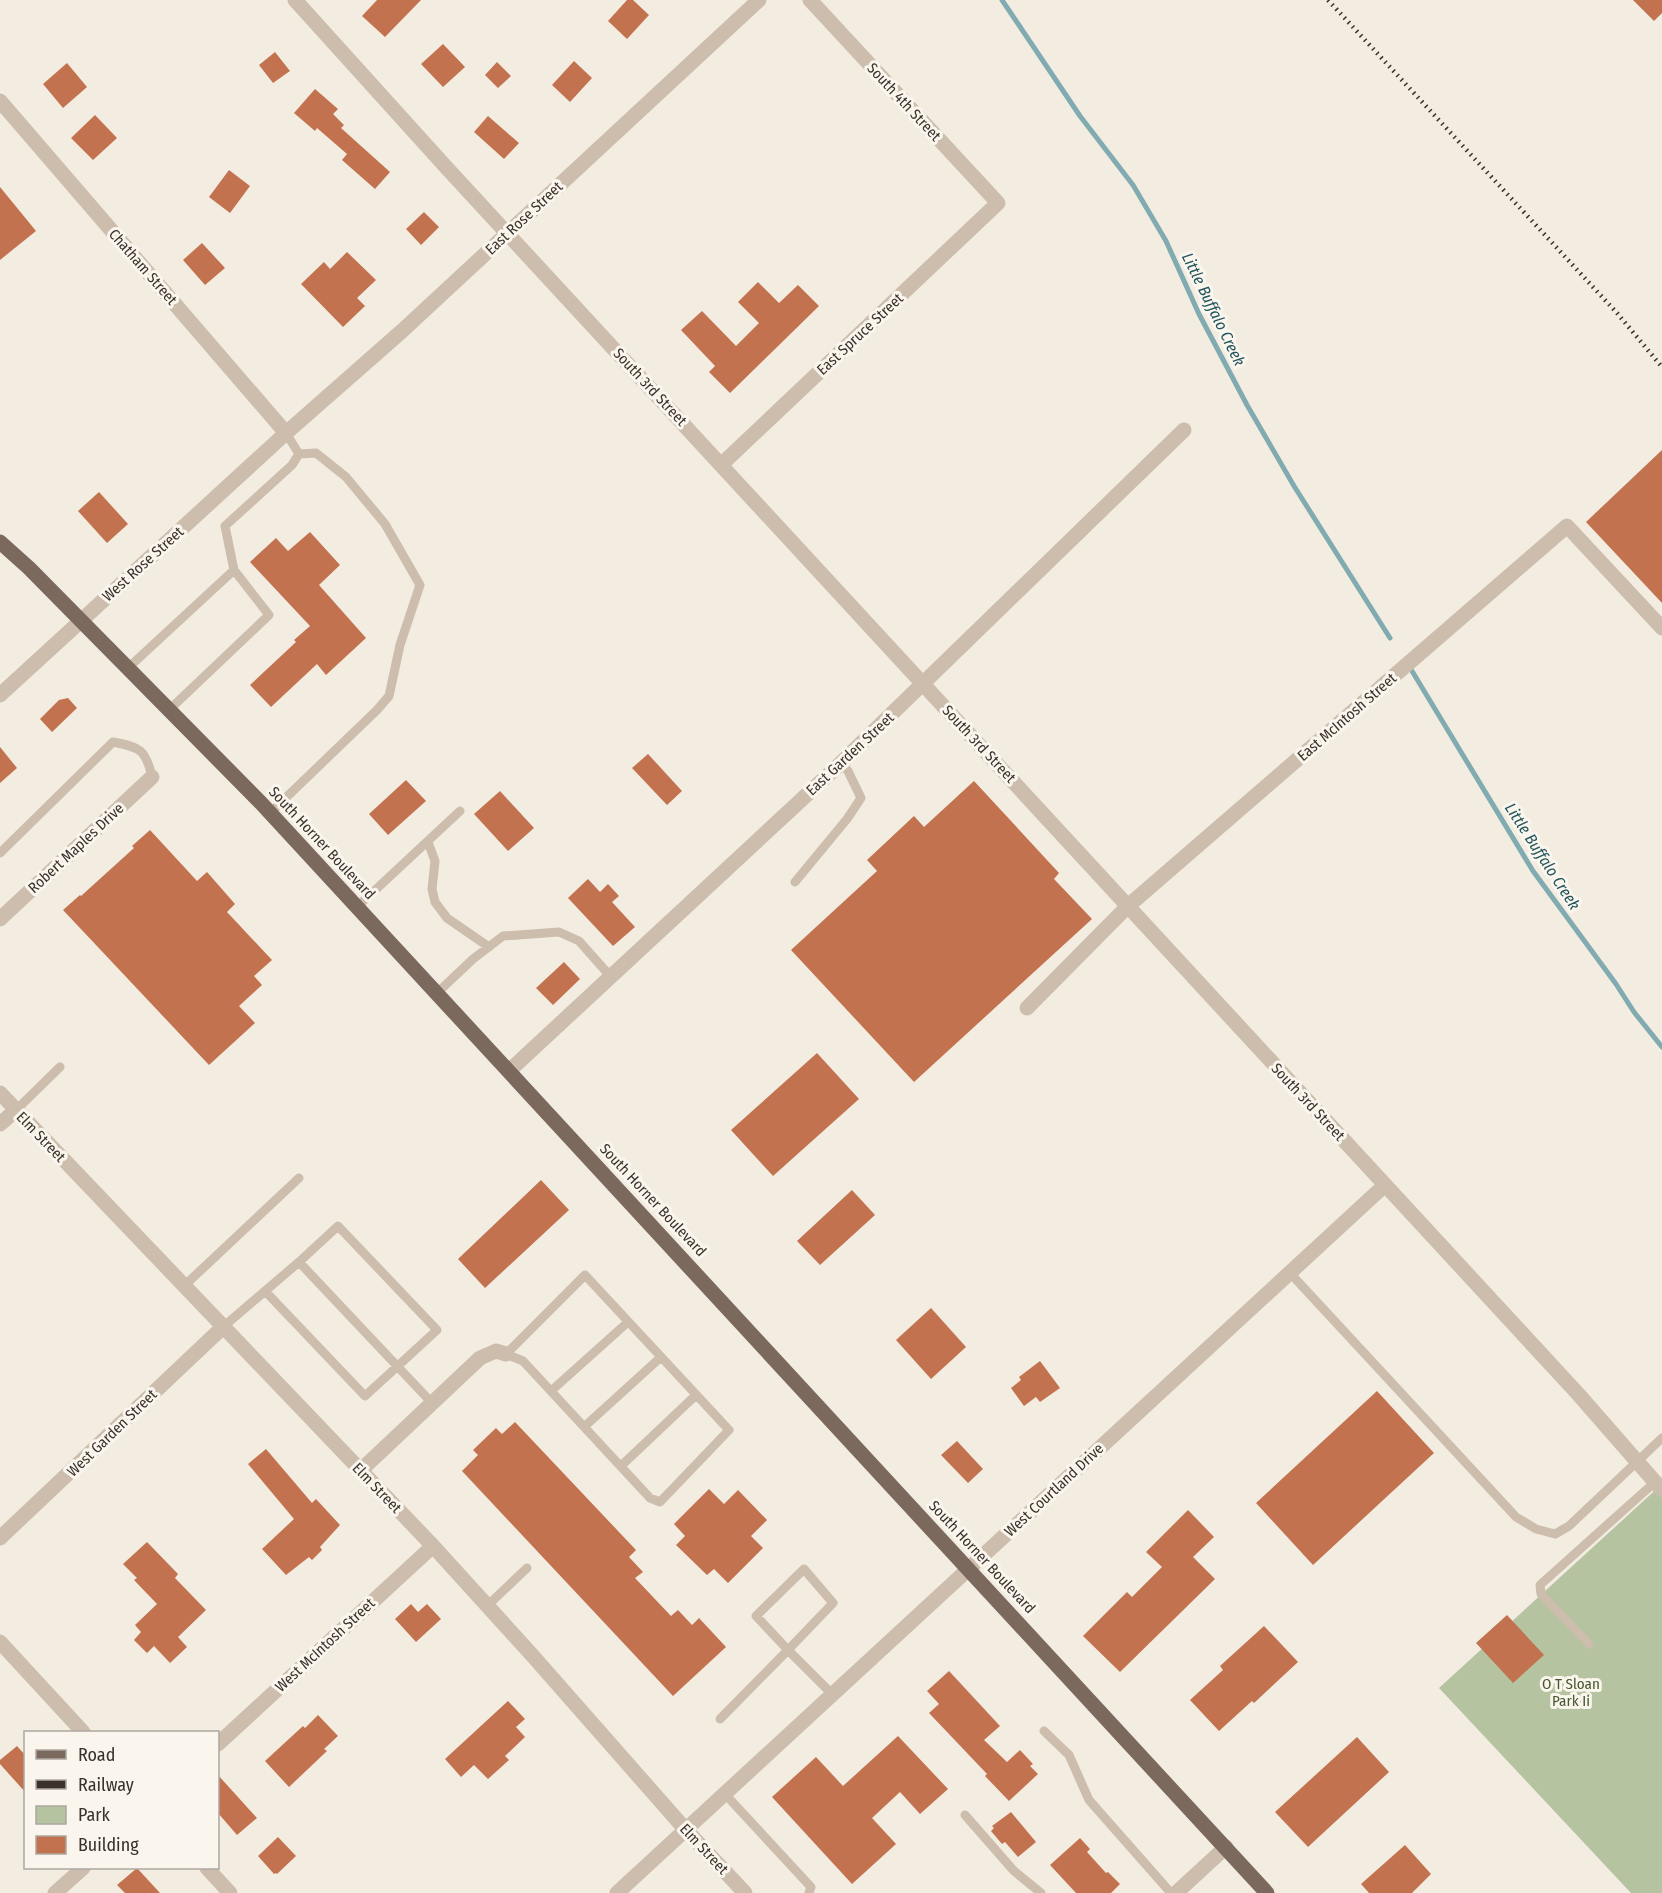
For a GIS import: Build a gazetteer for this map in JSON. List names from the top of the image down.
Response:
{
  "streets": {
    "main road": ["South Horner Boulevard"],
    "street": [
      "South 4th Street",
      "East Rose Street",
      "Chatham Street",
      "East Spruce Street",
      "South 3rd Street",
      "West Rose Street",
      "East McIntosh Street",
      "East Garden Street",
      "Robert Maples Drive",
      "Elm Street",
      "West Garden Street",
      "West Courtland Drive",
      "West McIntosh Street"
    ]
  },
  "crossings": [
    ["South 4th Street", "East Spruce Street"],
    ["East Rose Street", "Chatham Street"],
    ["East Rose Street", "South 3rd Street"],
    ["East Rose Street", "West Rose Street"],
    ["Chatham Street", "West Rose Street"],
    ["East Spruce Street", "South 3rd Street"],
    ["South 3rd Street", "East McIntosh Street"],
    ["South 3rd Street", "East Garden Street"],
    ["South 3rd Street", "West Courtland Drive"],
    ["West Rose Street", "South Horner Boulevard"],
    ["East Garden Street", "South Horner Boulevard"],
    ["South Horner Boulevard", "West Courtland Drive"],
    ["Elm Street", "West Garden Street"],
    ["Elm Street", "West Courtland Drive"],
    ["Elm Street", "West McIntosh Street"]
  ],
  "water": ["Little Buffalo Creek"],
  "parks": ["O T Sloan Park Ii"],
  "legend": [
    "Road",
    "Railway",
    "Park",
    "Building"
  ]
}
